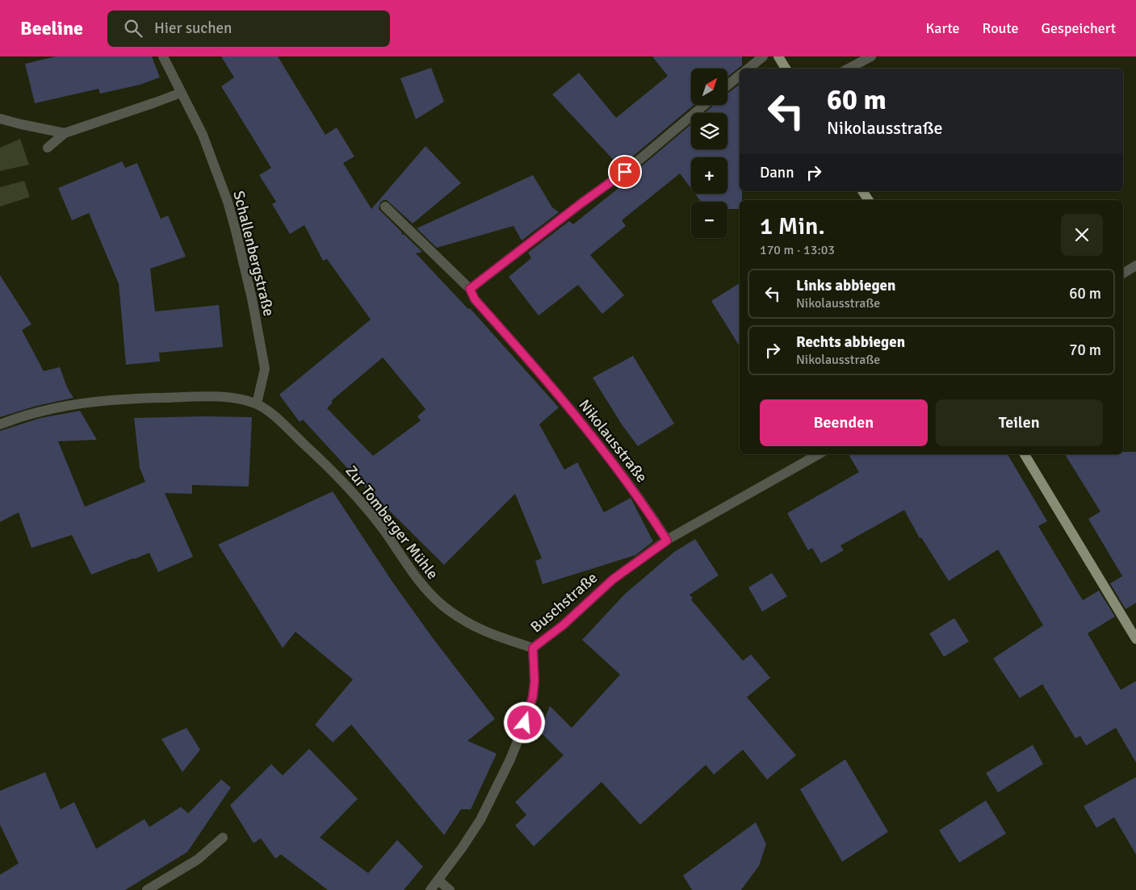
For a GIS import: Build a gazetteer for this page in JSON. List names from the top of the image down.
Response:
{
  "streets": {
    "street": [
      "Schallenbergstraße",
      "Nikolausstraße",
      "Zur Tomberger Mühle",
      "Buschstraße"
    ]
  },
  "crossings": [
    ["Schallenbergstraße", "Zur Tomberger Mühle"],
    ["Nikolausstraße", "Buschstraße"],
    ["Zur Tomberger Mühle", "Buschstraße"]
  ],
  "north": "top right",
  "page": {
    "header": "Beeline",
    "search": "Hier suchen",
    "nav": ["Karte", "Route", "Gespeichert"],
    "map_buttons": ["+", "−"],
    "turn": ["60 m", "Nikolausstraße"],
    "then": "Dann",
    "heading": ["1 Min.", "170 m · 13:03"],
    "list": [
      {
        "name": "Links abbiegen",
        "note": "Nikolausstraße",
        "value": "60 m"
      },
      {
        "name": "Rechts abbiegen",
        "note": "Nikolausstraße",
        "value": "70 m"
      }
    ],
    "buttons": ["Beenden", "Teilen"]
  }
}
